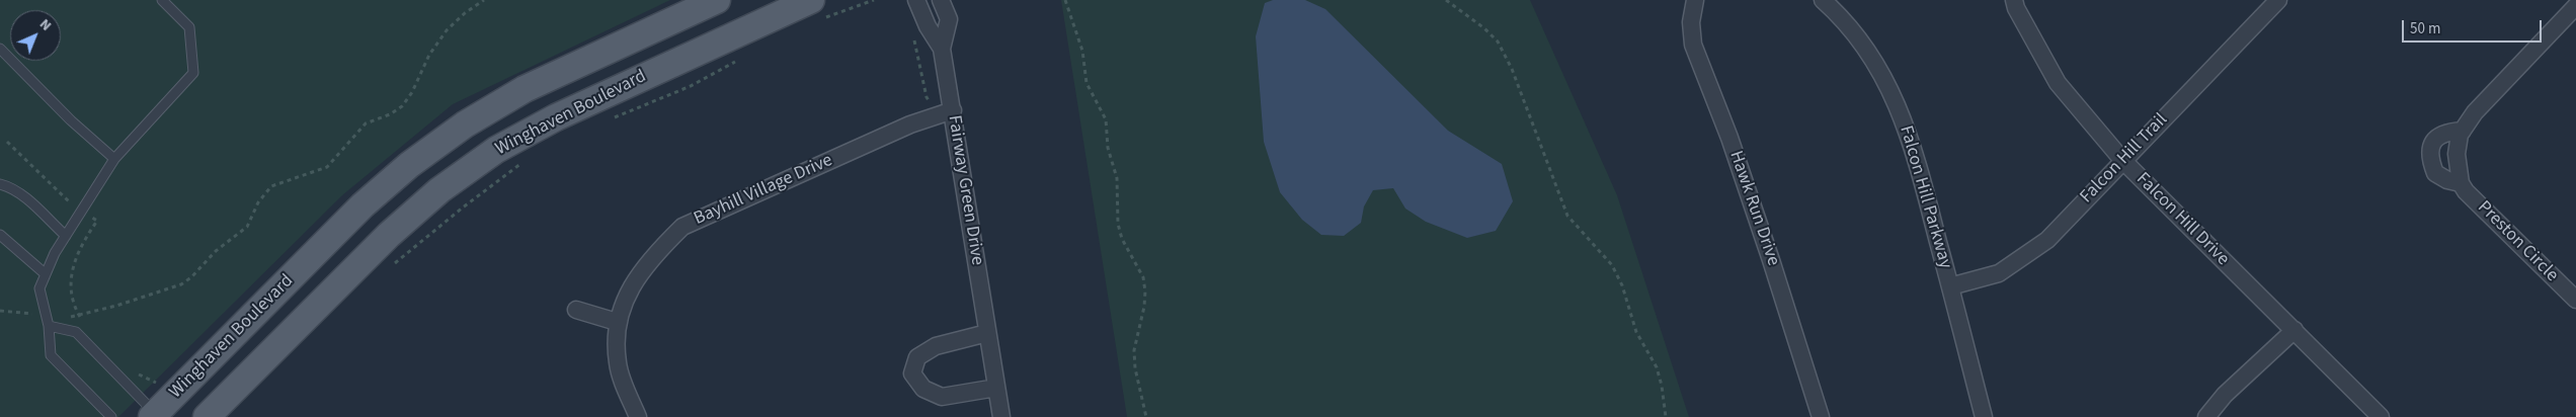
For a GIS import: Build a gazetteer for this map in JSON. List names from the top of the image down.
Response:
{
  "streets": {
    "main road": ["Winghaven Boulevard"],
    "street": [
      "Falcon Hill Trail",
      "Bayhill Village Drive",
      "Fairway Green Drive",
      "Falcon Hill Parkway",
      "Hawk Run Drive",
      "Falcon Hill Drive",
      "Preston Circle"
    ]
  },
  "crossings": [
    ["Falcon Hill Trail", "Falcon Hill Parkway"],
    ["Falcon Hill Trail", "Falcon Hill Drive"],
    ["Bayhill Village Drive", "Fairway Green Drive"]
  ],
  "scale_bar": "50 m",
  "north": "top right"
}
